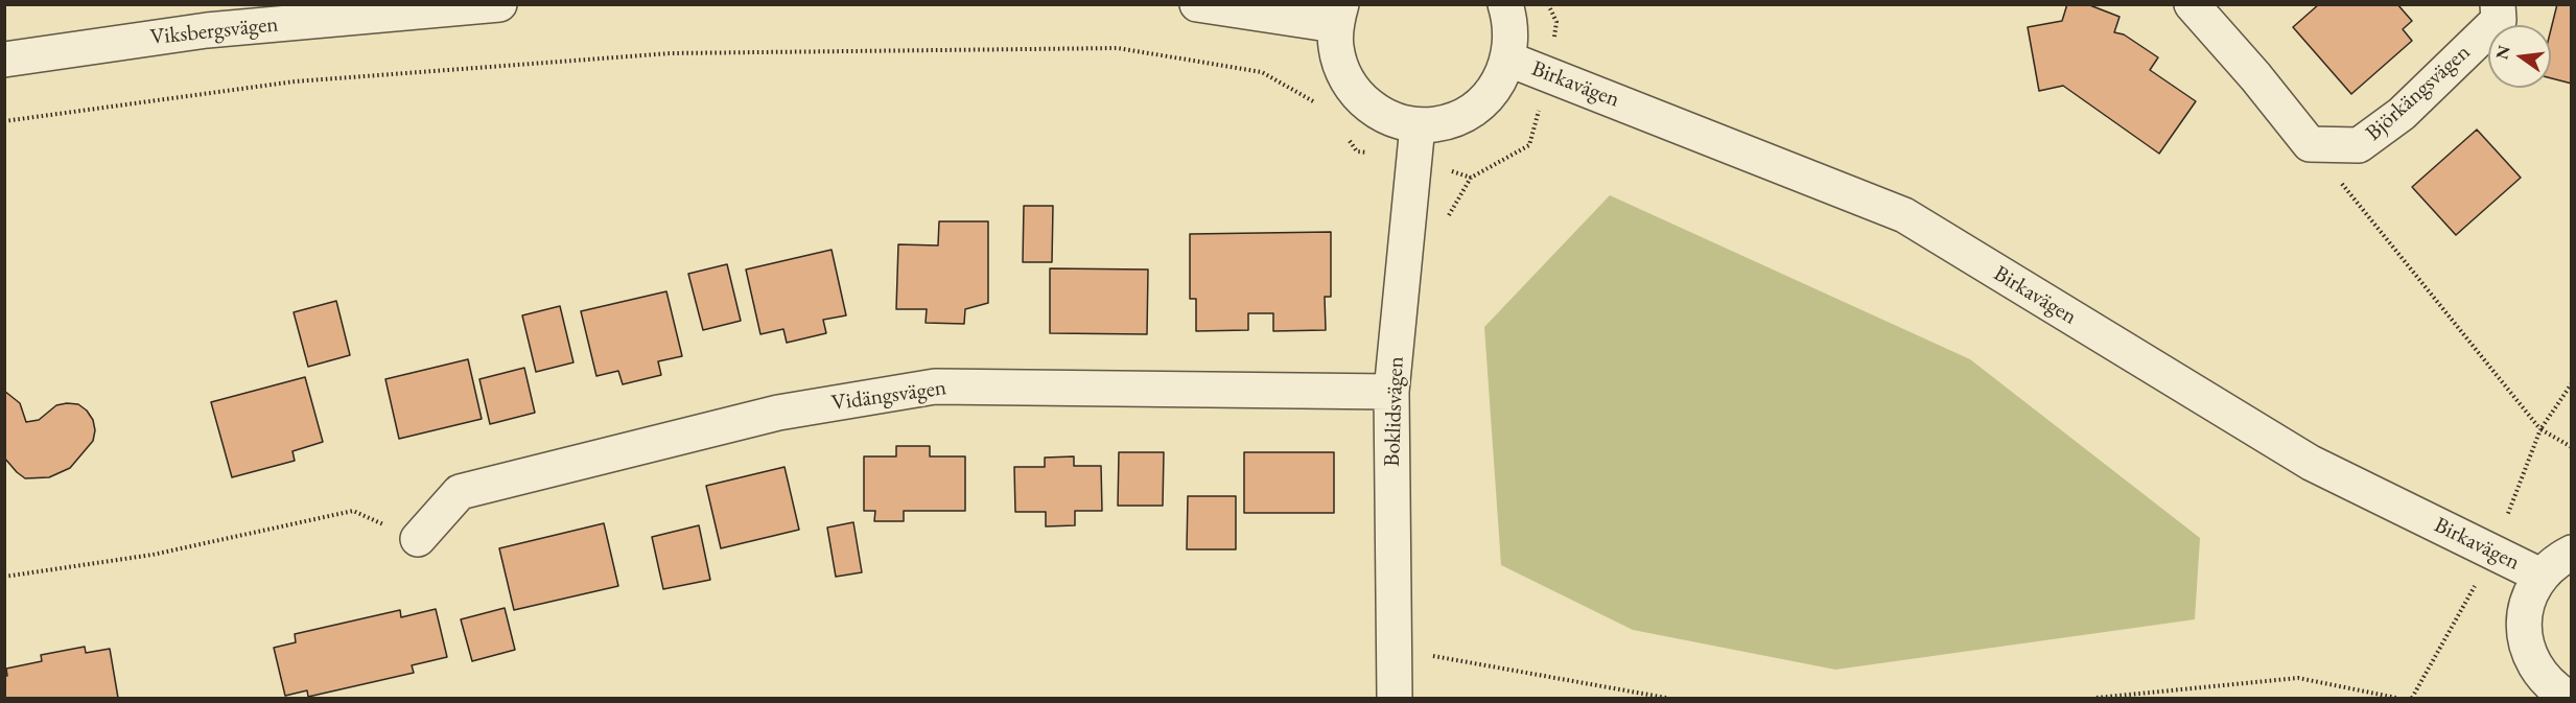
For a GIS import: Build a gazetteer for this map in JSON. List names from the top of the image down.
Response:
{
  "streets": {
    "street": [
      "Viksbergsvägen",
      "Birkavägen",
      "Björkängsvägen",
      "Vidängsvägen",
      "Boklidsvägen"
    ]
  },
  "crossings": [
    ["Vidängsvägen", "Boklidsvägen"]
  ],
  "north": "left"
}
